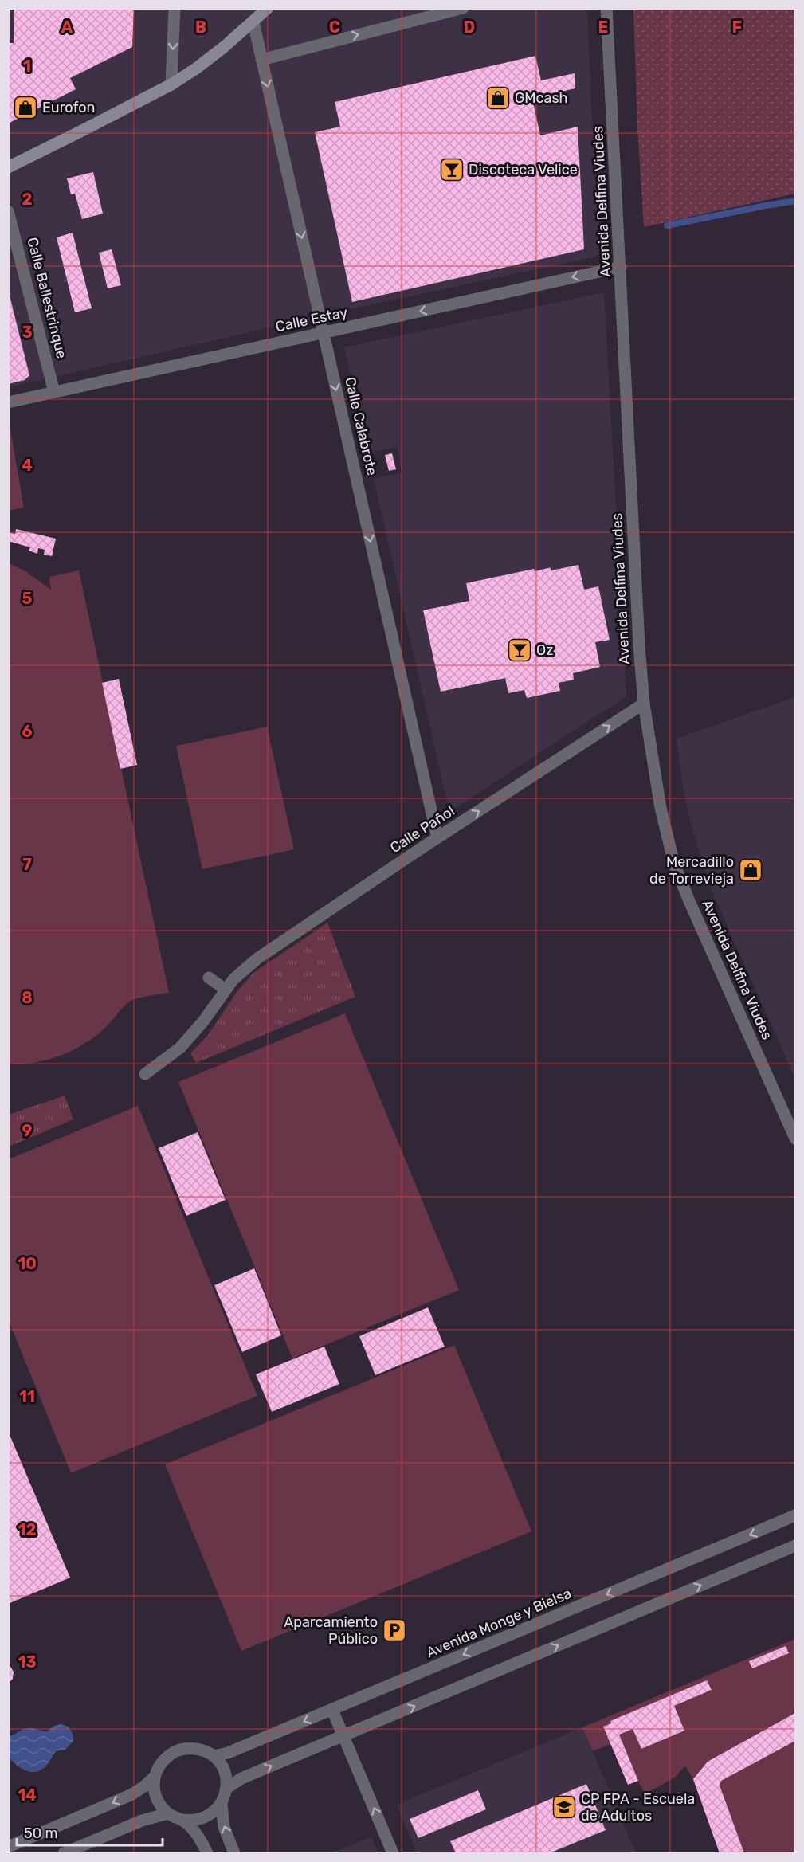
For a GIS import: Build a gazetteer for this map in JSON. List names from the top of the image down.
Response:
{
  "streets": {
    "street": [
      "Avenida Delfina Viudes",
      "Calle Ballestrinque",
      "Calle Estay",
      "Calle Calabrote",
      "Calle Pañol",
      "Avenida Monge y Bielsa"
    ]
  },
  "crossings": [
    ["Avenida Delfina Viudes", "Calle Estay"],
    ["Avenida Delfina Viudes", "Calle Pañol"],
    ["Calle Ballestrinque", "Calle Estay"],
    ["Calle Estay", "Calle Calabrote"],
    ["Calle Calabrote", "Calle Pañol"]
  ],
  "one_way": ["Calle Estay", "Calle Calabrote", "Calle Pañol"],
  "places": {
    "shop": ["GMcash", "Eurofon", "Mercadillo de Torrevieja"],
    "bar": ["Discoteca Velice", "Oz"],
    "parking": ["Aparcamiento Público"],
    "school or university": ["CP FPA - Escuela de Adultos"]
  },
  "scale_bar": "50 m",
  "grid": {
    "columns": [
      "A",
      "B",
      "C",
      "D",
      "E",
      "F"
    ],
    "rows": [
      "1",
      "2",
      "3",
      "4",
      "5",
      "6",
      "7",
      "8",
      "9",
      "10",
      "11",
      "12",
      "13",
      "14"
    ]
  }
}
